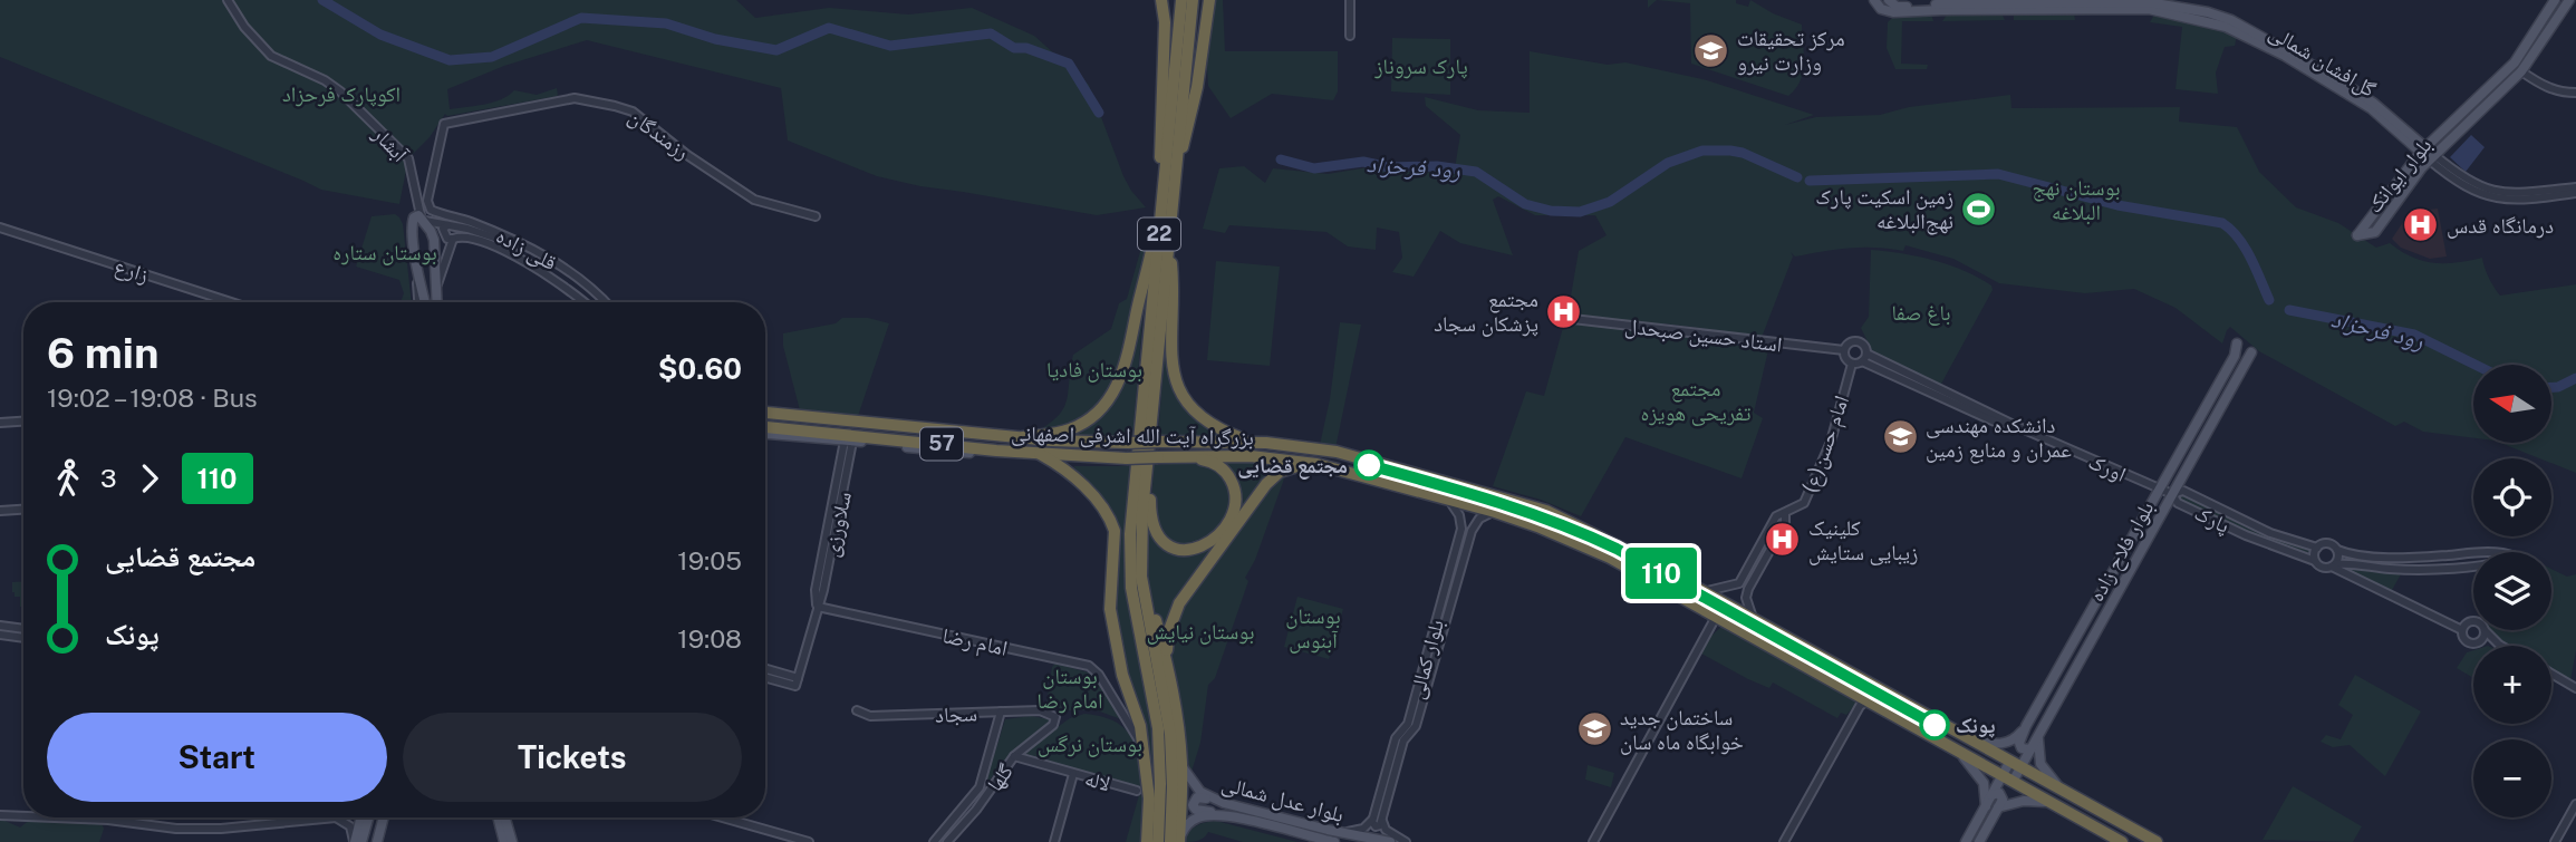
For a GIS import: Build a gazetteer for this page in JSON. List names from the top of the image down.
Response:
{
  "streets": {
    "highway": ["22", "بزرگراه آیت الله اشرفی اصفهانی", "57"],
    "main road": [
      "گل‌افشان شمالی",
      "بلوار ایوانک",
      "بلوار فلاح زاده",
      "بلوار عدل شمالی"
    ],
    "street": [
      "رزمندگان",
      "آبشار",
      "قلی زاده",
      "زارع",
      "استاد حسین صبحدل",
      "امام حسن(ع)",
      "اورک",
      "پارک",
      "سلاورزی",
      "امام رضا",
      "بلوار کمالی",
      "سجاد",
      "گلها",
      "لاله"
    ]
  },
  "crossings": [
    ["گل‌افشان شمالی", "بلوار ایوانک"],
    ["رزمندگان", "قلی زاده"],
    ["22", "بزرگراه آیت الله اشرفی اصفهانی"],
    ["استاد حسین صبحدل", "امام حسن(ع)"],
    ["بزرگراه آیت الله اشرفی اصفهانی", "57"],
    ["بزرگراه آیت الله اشرفی اصفهانی", "بلوار فلاح زاده"],
    ["اورک", "پارک"],
    ["اورک", "بلوار فلاح زاده"],
    ["پارک", "بلوار فلاح زاده"],
    ["سلاورزی", "امام رضا"],
    ["سجاد", "گلها"],
    ["گلها", "لاله"]
  ],
  "water": ["رود فرحزاد"],
  "parks": [
    "پارک سروناز",
    "اکوپارک فرحزاد",
    "بوستان نهج البلاغه",
    "بوستان ستاره",
    "باغ صفا",
    "بوستان فادیا",
    "مجتمع تفریحی هویزه",
    "بوستان آبنوس",
    "بوستان نیایش",
    "بوستان امام رضا",
    "بوستان نرگس"
  ],
  "places": {
    "school or university": ["مرکز تحقیقات وزارت نیرو", "دانشکده مهندسی عمران و منابع زمین", "ساختمان جدید خوابگاه ماه سان"],
    "sports": ["زمین اسکیت پارک نهج‌البلاغه"],
    "hospital": ["درمانگاه قدس", "مجتمع پزشکان سجاد", "کلینیک زیبایی ستایش"],
    "other": ["مجتمع قضایی", "پونک"]
  },
  "lines": ["bus line 110"],
  "north": "left",
  "page": {
    "on_map": "110",
    "heading": ["6 min", "19:02 – 19:08 · Bus", "$0.60"],
    "map_buttons": ["+", "−"],
    "legs": ["3", "110"],
    "list": [
      {
        "name": "مجتمع قضایی",
        "value": "19:05"
      },
      {
        "name": "پونک",
        "value": "19:08"
      }
    ],
    "buttons": ["Start", "Tickets"]
  }
}
